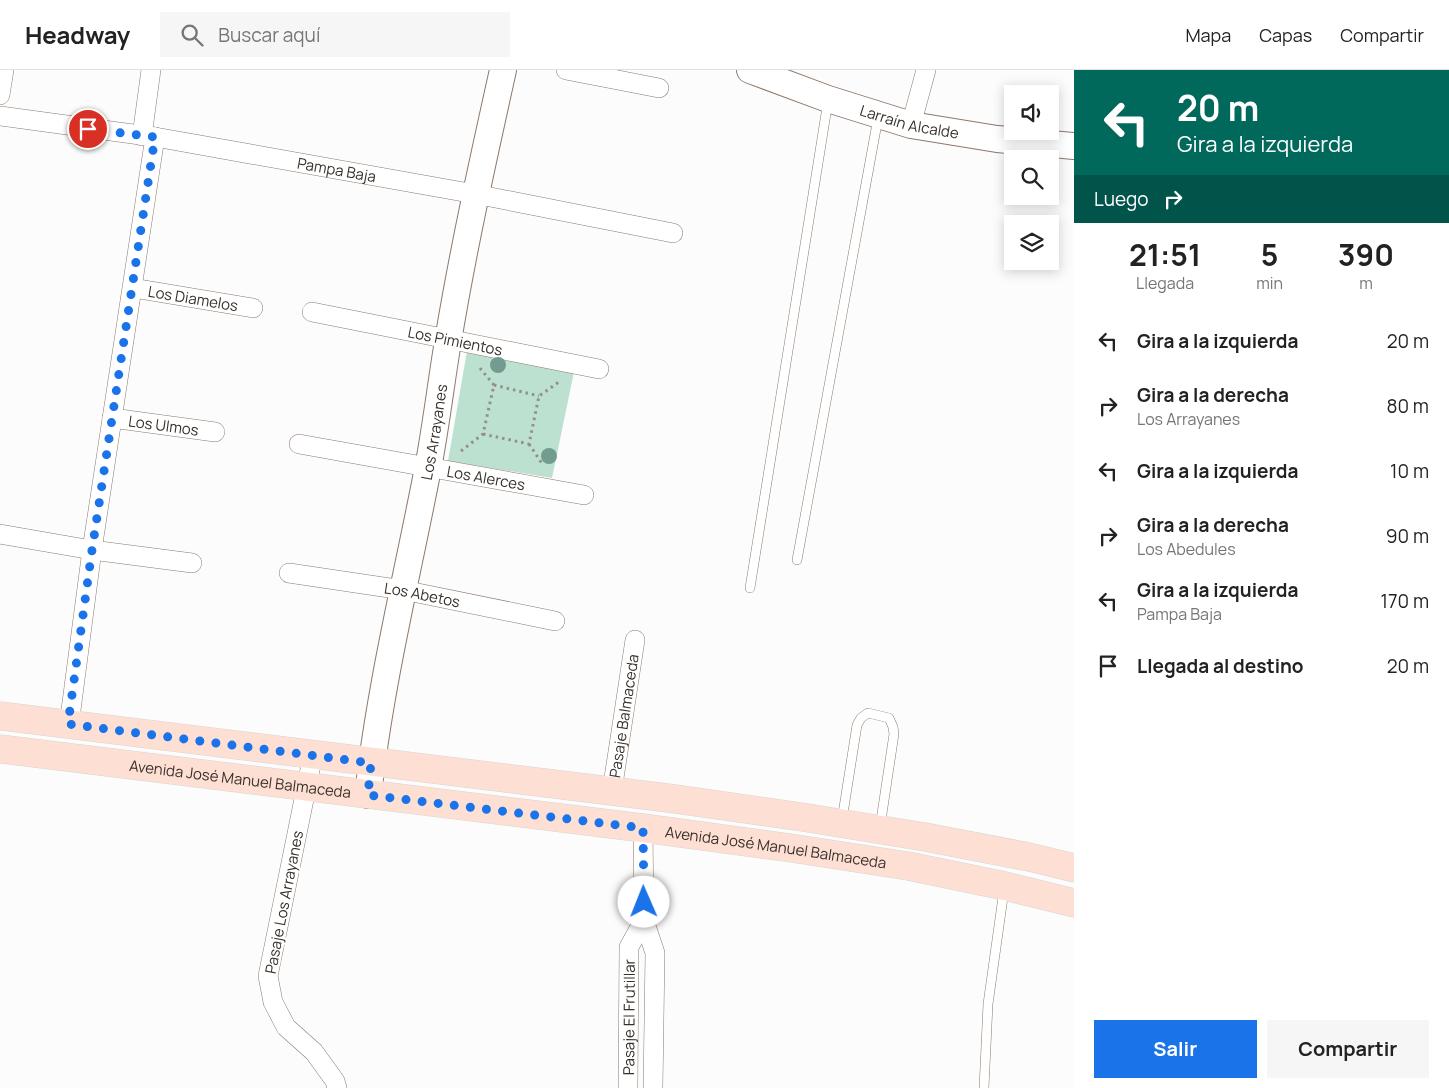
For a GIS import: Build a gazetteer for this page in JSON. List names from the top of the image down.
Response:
{
  "streets": {
    "main road": ["Avenida José Manuel Balmaceda"],
    "street": [
      "Larraín Alcalde",
      "Pampa Baja",
      "Los Diamelos",
      "Los Pimientos",
      "Los Ulmos",
      "Los Arrayanes",
      "Los Alerces",
      "Los Abetos",
      "Pasaje Balmaceda",
      "Pasaje Los Arrayanes",
      "Pasaje El Frutillar"
    ]
  },
  "crossings": [
    ["Pampa Baja", "Los Arrayanes"],
    ["Los Pimientos", "Los Arrayanes"],
    ["Los Arrayanes", "Los Alerces"],
    ["Los Arrayanes", "Los Abetos"],
    ["Los Arrayanes", "Avenida José Manuel Balmaceda"],
    ["Pasaje Balmaceda", "Avenida José Manuel Balmaceda"],
    ["Avenida José Manuel Balmaceda", "Pasaje Los Arrayanes"],
    ["Avenida José Manuel Balmaceda", "Pasaje El Frutillar"]
  ],
  "page": {
    "header": "Headway",
    "search": "Buscar aquí",
    "nav": ["Mapa", "Capas", "Compartir"],
    "turn": ["20 m", "Gira a la izquierda"],
    "then": "Luego",
    "eta": [
      "21:51",
      "Llegada",
      "5",
      "min",
      "390",
      "m"
    ],
    "list": [
      {
        "name": "Gira a la izquierda",
        "value": "20 m"
      },
      {
        "name": "Gira a la derecha",
        "note": "Los Arrayanes",
        "value": "80 m"
      },
      {
        "name": "Gira a la izquierda",
        "value": "10 m"
      },
      {
        "name": "Gira a la derecha",
        "note": "Los Abedules",
        "value": "90 m"
      },
      {
        "name": "Gira a la izquierda",
        "note": "Pampa Baja",
        "value": "170 m"
      },
      {
        "name": "Llegada al destino",
        "value": "20 m"
      }
    ],
    "buttons": ["Salir", "Compartir"]
  }
}
